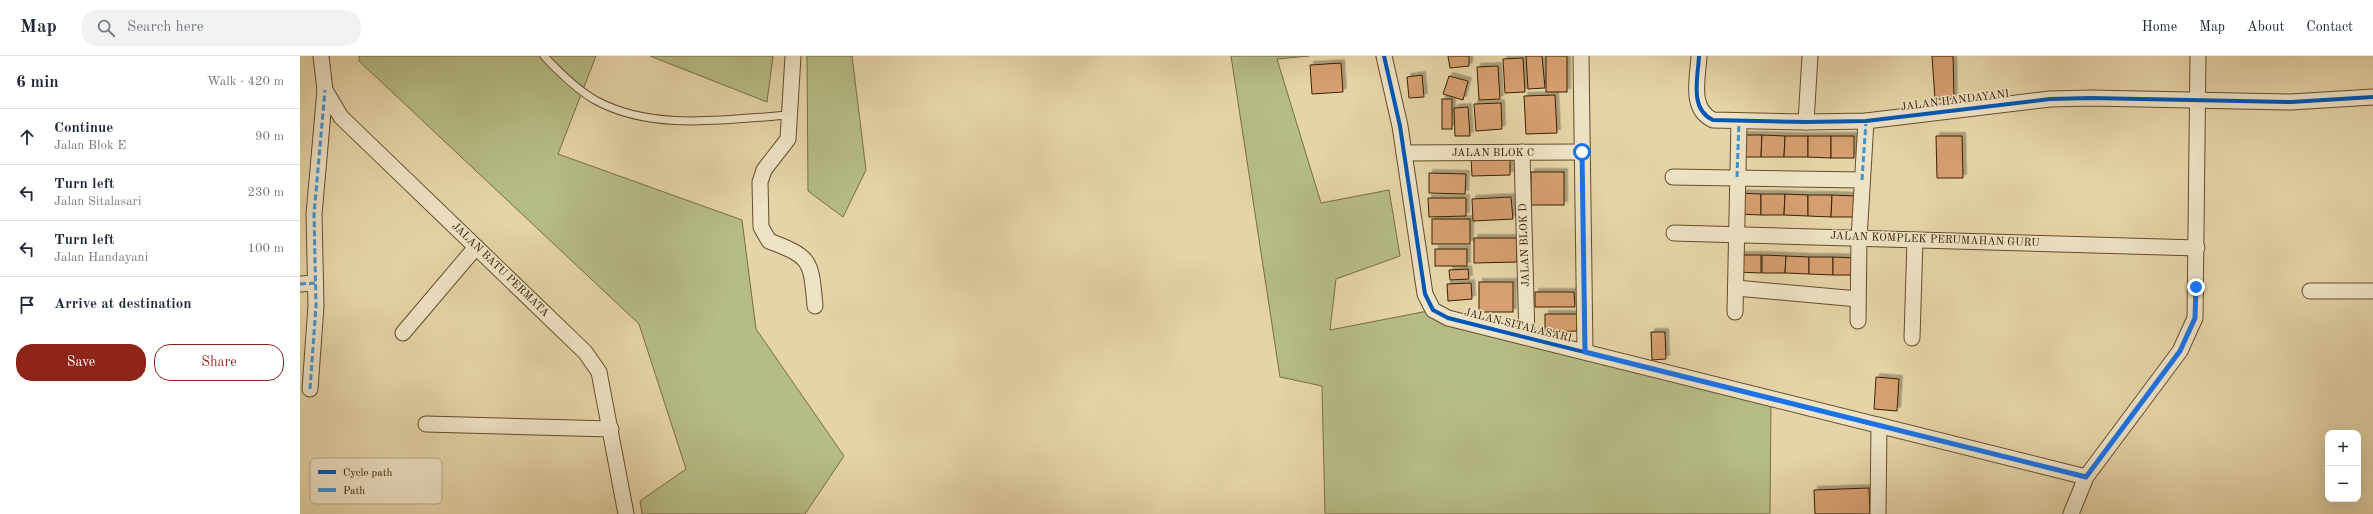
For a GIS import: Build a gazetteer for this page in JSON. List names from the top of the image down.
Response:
{
  "streets": {
    "street": [
      "JALAN HANDAYANI",
      "JALAN BLOK C",
      "JALAN KOMPLEK PERUMAHAN GURU",
      "JALAN BLOK D",
      "JALAN BATU PERMATA",
      "JALAN SITALASARI"
    ]
  },
  "crossings": [
    ["JALAN BLOK C", "JALAN BLOK D"],
    ["JALAN BLOK C", "JALAN SITALASARI"],
    ["JALAN BLOK D", "JALAN SITALASARI"]
  ],
  "legend": ["Cycle path", "Path"],
  "page": {
    "header": "Map",
    "search": "Search here",
    "nav": [
      "Home",
      "Map",
      "About",
      "Contact"
    ],
    "heading": ["6 min", "Walk · 420 m"],
    "list": [
      ["Continue", "Jalan Blok E", "90 m"],
      ["Turn left", "Jalan Sitalasari", "230 m"],
      ["Turn left", "Jalan Handayani", "100 m"],
      "Arrive at destination"
    ],
    "buttons": ["Save", "Share"],
    "map_buttons": ["+", "−"]
  }
}
